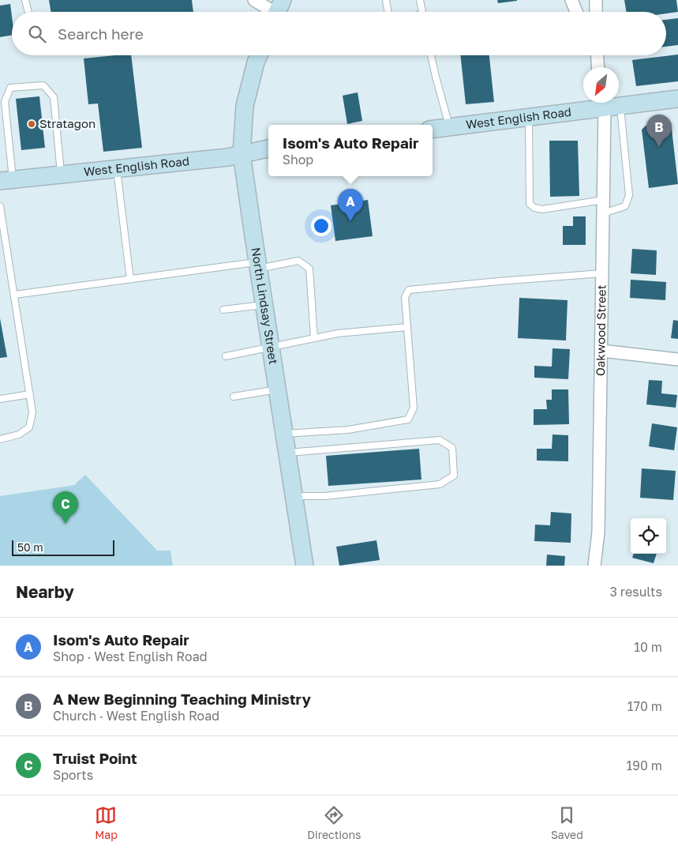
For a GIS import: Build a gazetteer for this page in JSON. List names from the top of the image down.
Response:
{
  "streets": {
    "main road": ["West English Road", "North Lindsay Street"],
    "street": ["Oakwood Street"]
  },
  "crossings": [
    ["West English Road", "North Lindsay Street"],
    ["West English Road", "Oakwood Street"]
  ],
  "places": ["Stratagon"],
  "scale_bar": "50 m",
  "north": "bottom left",
  "page": {
    "search": "Search here",
    "pins": ["B", "A", "C"],
    "popup": ["Isom's Auto Repair", "Shop"],
    "scale": "50 m",
    "heading": ["Nearby", "3 results"],
    "list": [
      {
        "mark": "A",
        "name": "Isom's Auto Repair",
        "note": "Shop · West English Road",
        "value": "10 m"
      },
      {
        "mark": "B",
        "name": "A New Beginning Teaching Ministry",
        "note": "Church · West English Road",
        "value": "170 m"
      },
      {
        "mark": "C",
        "name": "Truist Point",
        "note": "Sports",
        "value": "190 m"
      }
    ],
    "nav": ["Map", "Directions", "Saved"]
  }
}
